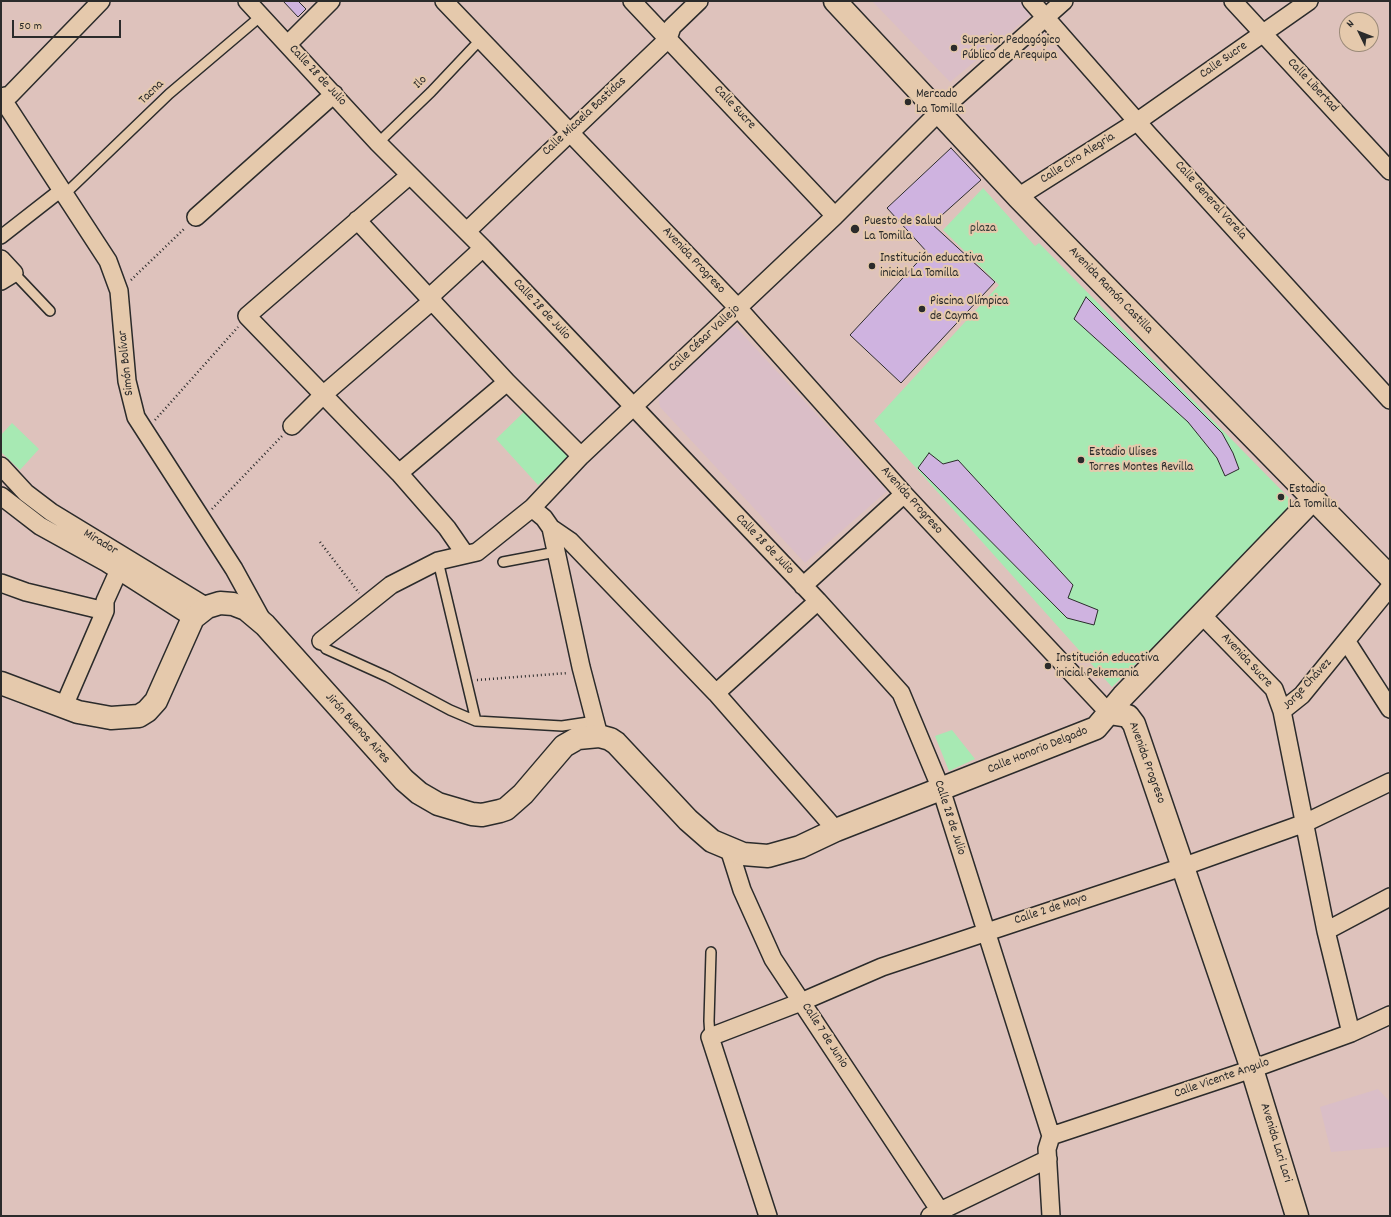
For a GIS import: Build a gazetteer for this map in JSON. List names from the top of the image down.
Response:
{
  "streets": {
    "street": [
      "Calle Sucre",
      "Calle 28 de Julio",
      "Calle Libertad",
      "Calle Micaela Bastidas",
      "Calle Ciro Alegria",
      "Calle General Varela",
      "Avenida Progreso",
      "Avenida Ramón Castilla",
      "Calle César Vallejo",
      "Simón Bolívar",
      "Mirador",
      "Avenida Sucre",
      "Jorge Chávez",
      "Jirón Buenos Aires",
      "Calle Honorio Delgado",
      "Calle 2 de Mayo",
      "Calle 7 de Junio",
      "Calle Vicente Angulo",
      "Avenida Lari Lari"
    ],
    "lane": ["Ilo", "Tacna"]
  },
  "crossings": [
    ["Calle Sucre", "Calle Libertad"],
    ["Calle Sucre", "Calle Micaela Bastidas"],
    ["Calle Sucre", "Calle Ciro Alegria"],
    ["Calle Sucre", "Calle General Varela"],
    ["Calle Sucre", "Calle César Vallejo"],
    ["Calle 28 de Julio", "Ilo"],
    ["Calle 28 de Julio", "Tacna"],
    ["Calle 28 de Julio", "Calle Micaela Bastidas"],
    ["Calle 28 de Julio", "Calle César Vallejo"],
    ["Calle 28 de Julio", "Calle Honorio Delgado"],
    ["Calle 28 de Julio", "Calle 2 de Mayo"],
    ["Calle 28 de Julio", "Calle Vicente Angulo"],
    ["Ilo", "Avenida Progreso"],
    ["Tacna", "Simón Bolívar"],
    ["Calle Micaela Bastidas", "Avenida Progreso"],
    ["Calle Ciro Alegria", "Calle General Varela"],
    ["Calle Ciro Alegria", "Avenida Ramón Castilla"],
    ["Calle General Varela", "Calle César Vallejo"],
    ["Avenida Progreso", "Calle César Vallejo"],
    ["Avenida Progreso", "Calle Honorio Delgado"],
    ["Avenida Progreso", "Calle 2 de Mayo"],
    ["Avenida Progreso", "Calle Vicente Angulo"],
    ["Avenida Progreso", "Avenida Lari Lari"],
    ["Avenida Ramón Castilla", "Calle César Vallejo"],
    ["Avenida Ramón Castilla", "Calle Honorio Delgado"],
    ["Simón Bolívar", "Jirón Buenos Aires"],
    ["Mirador", "Jirón Buenos Aires"],
    ["Avenida Sucre", "Jorge Chávez"],
    ["Avenida Sucre", "Calle Honorio Delgado"],
    ["Jorge Chávez", "Calle 2 de Mayo"],
    ["Jorge Chávez", "Calle Vicente Angulo"],
    ["Jirón Buenos Aires", "Calle Honorio Delgado"],
    ["Jirón Buenos Aires", "Calle 7 de Junio"],
    ["Calle Honorio Delgado", "Calle 7 de Junio"],
    ["Calle 2 de Mayo", "Calle 7 de Junio"],
    ["Calle Vicente Angulo", "Avenida Lari Lari"]
  ],
  "parks": ["plaza"],
  "places": [
    "Superior Pedagógico Público de Arequipa",
    "Mercado La Tomilla",
    "Puesto de Salud La Tomilla",
    "Institución educativa inicial La Tomilla",
    "Piscina Olímpica de Cayma",
    "Estadio Ulises Torres Montes Revilla",
    "Estadio La Tomilla",
    "Institución educativa inicial Pekemania"
  ],
  "scale_bar": "50 m",
  "north": "top left"
}
